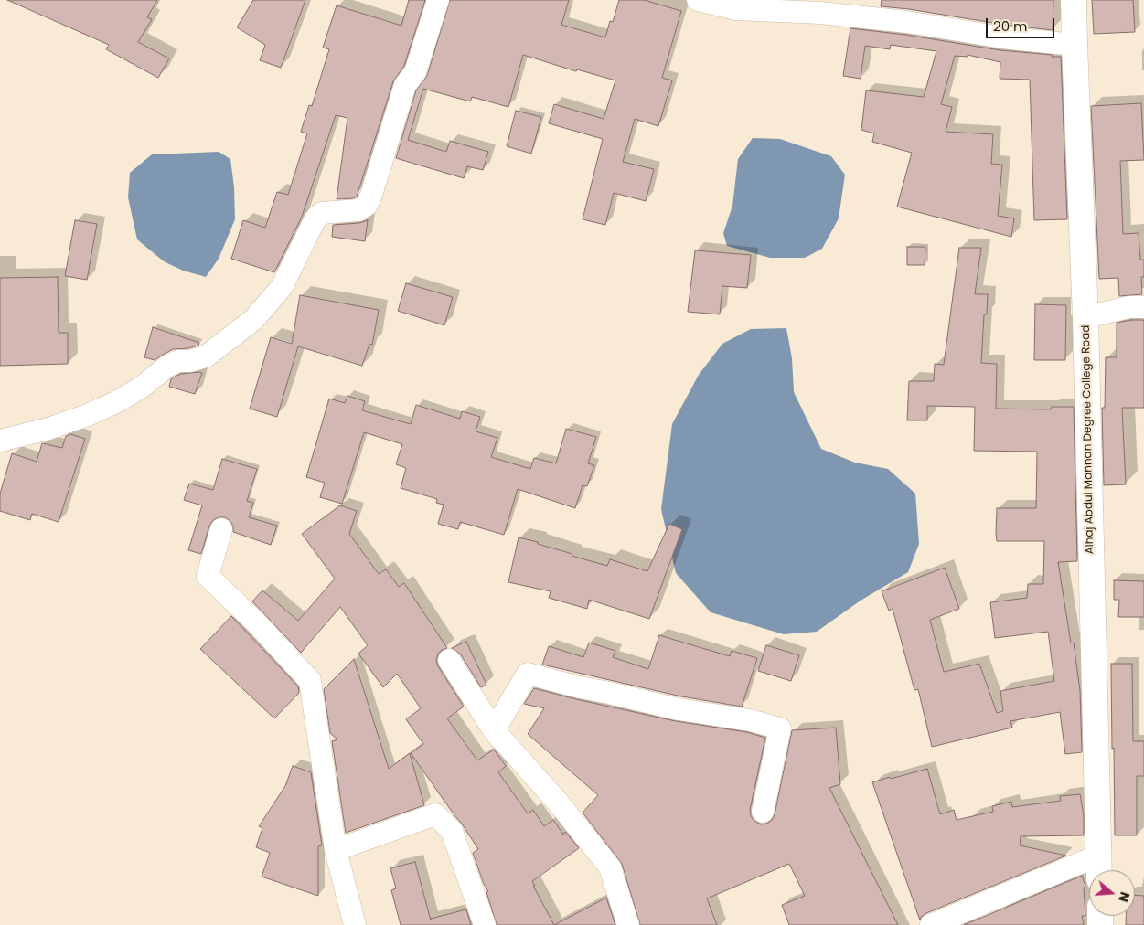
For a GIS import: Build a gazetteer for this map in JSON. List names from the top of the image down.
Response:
{
  "streets": {
    "street": ["Alhaj Abdul Mannan Degree College Road"]
  },
  "scale_bar": "20 m",
  "north": "right"
}
